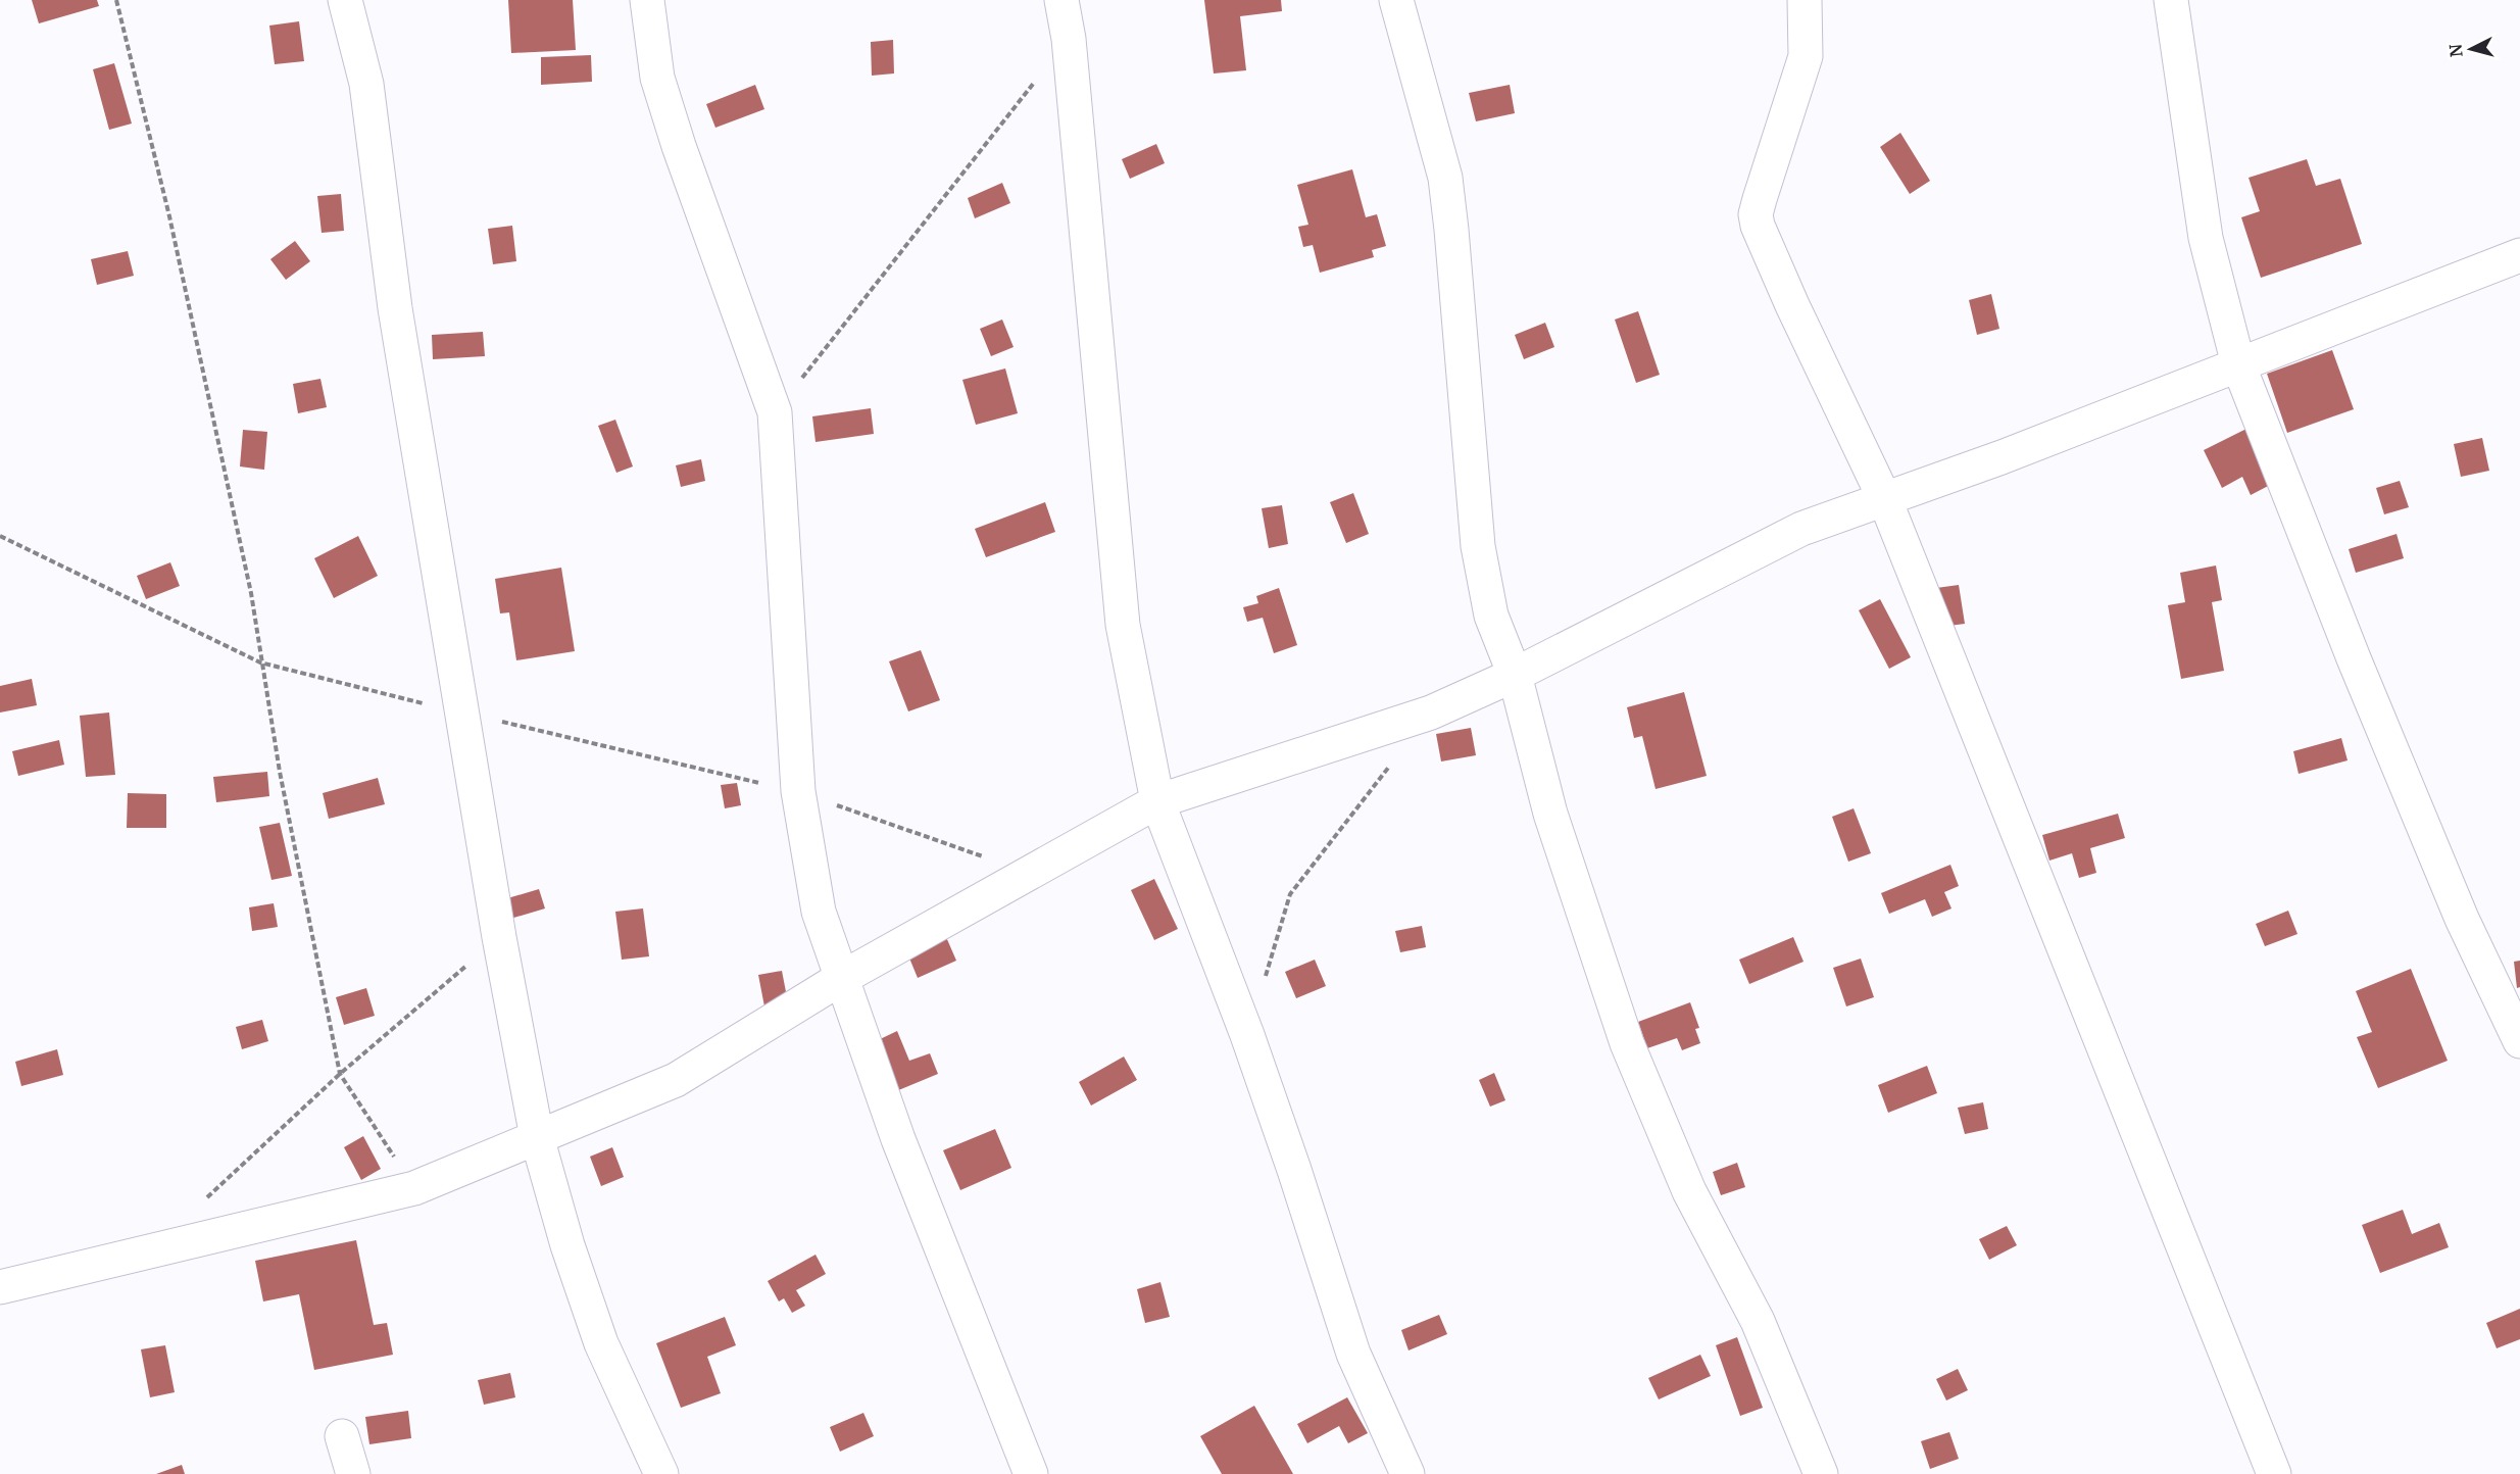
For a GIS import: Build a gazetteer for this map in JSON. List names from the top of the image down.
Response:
{
  "north": "left"
}
